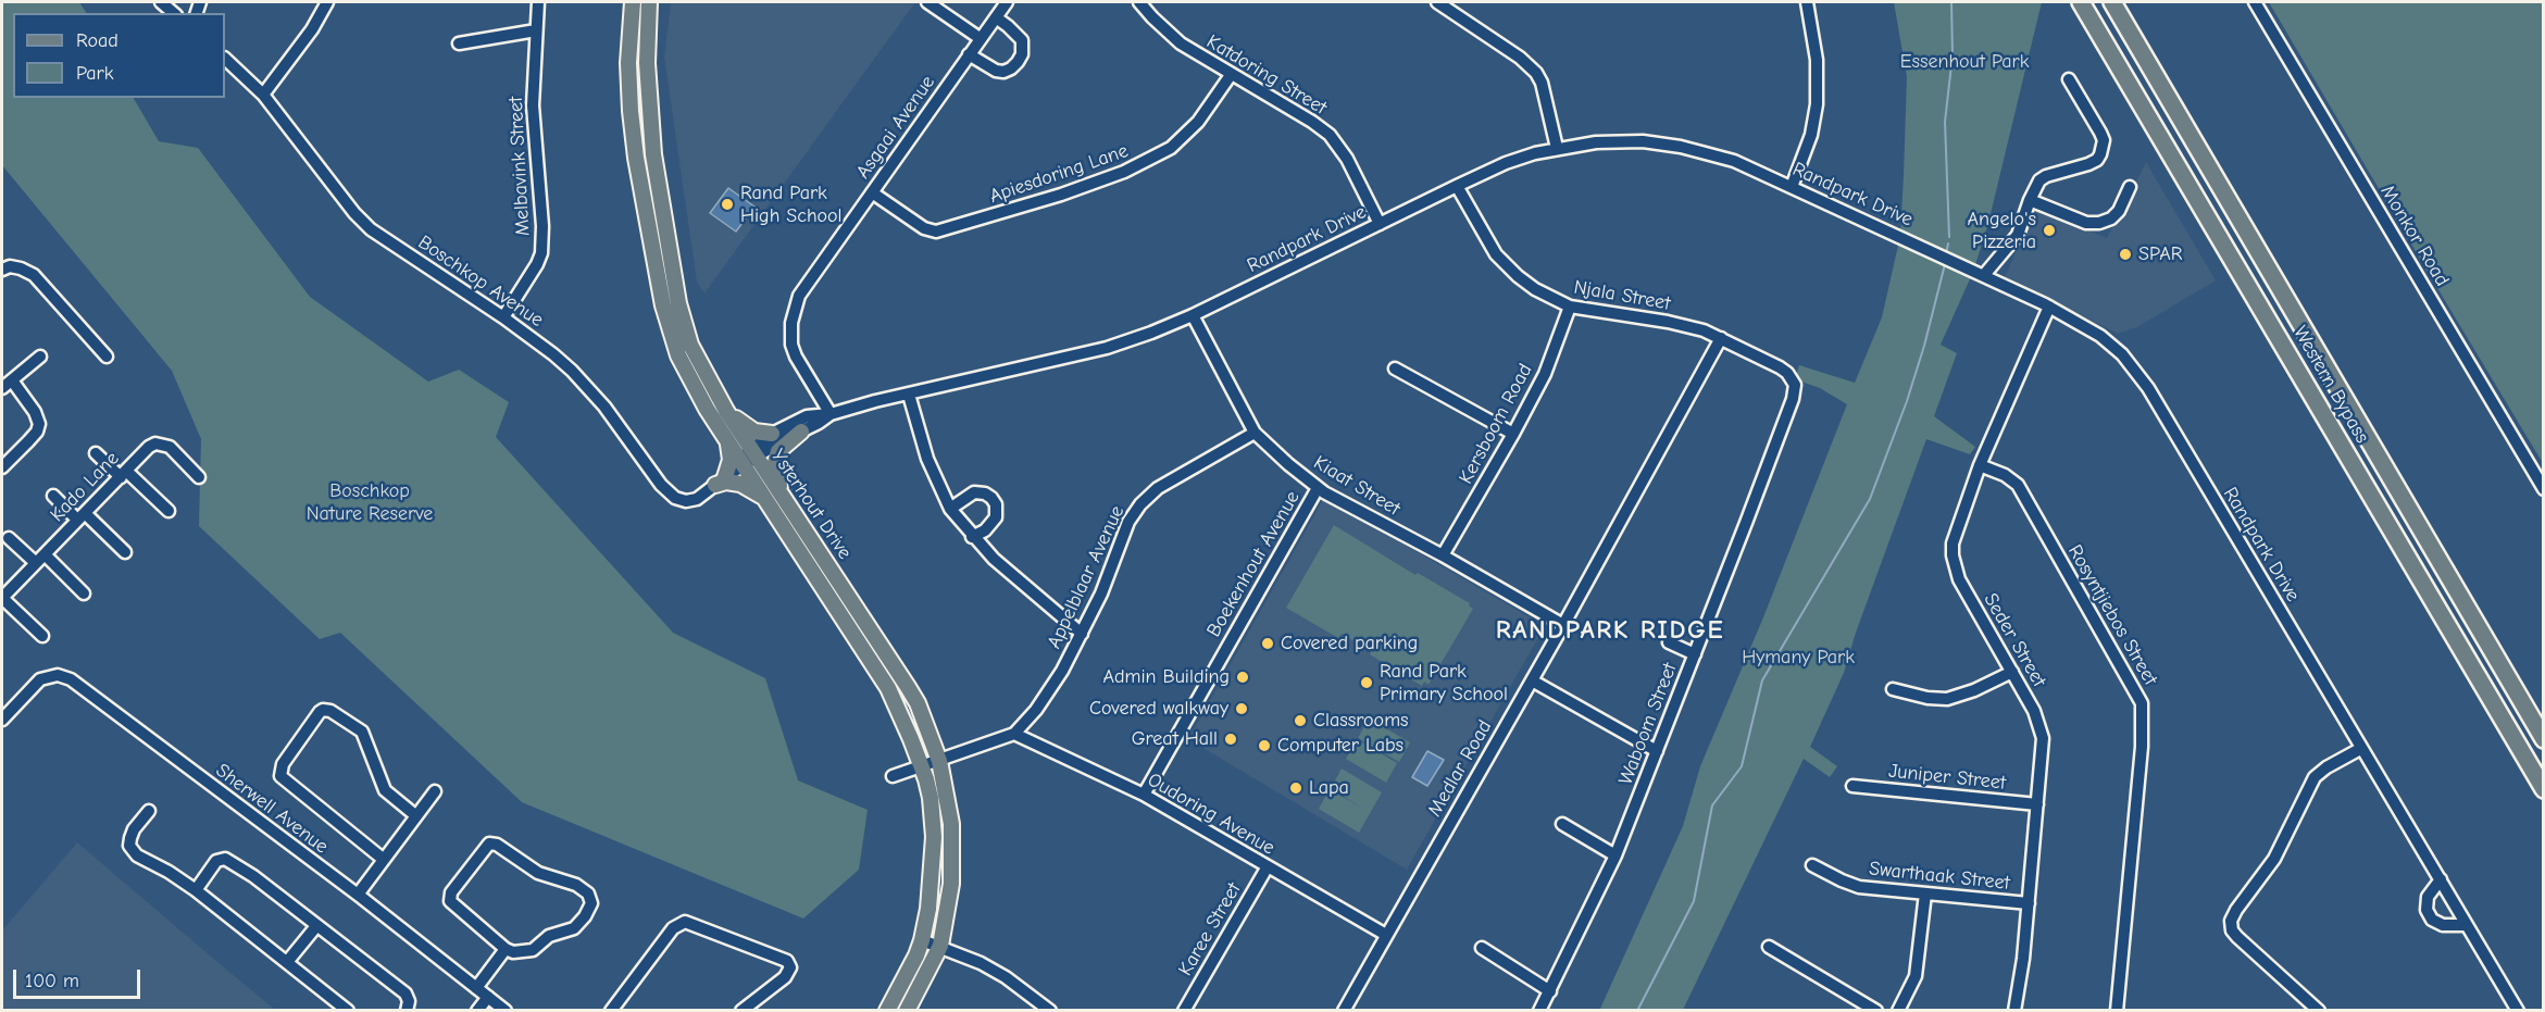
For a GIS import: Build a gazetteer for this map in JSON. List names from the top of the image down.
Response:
{
  "streets": {
    "highway": ["Western Bypass"],
    "main road": ["Ysterhout Drive"],
    "street": [
      "Katdoring Street",
      "Asgaai Avenue",
      "Melbavink Street",
      "Apiesdoring Lane",
      "Randpark Drive",
      "Monkor Road",
      "Boschkop Avenue",
      "Njala Street",
      "Kersboom Road",
      "Kiaat Street",
      "Kado Lane",
      "Boekenhout Avenue",
      "Appelblaar Avenue",
      "Rosyntjiebos Street",
      "Seder Street",
      "Waboom Street",
      "Medlar Road",
      "Juniper Street",
      "Sherwell Avenue",
      "Oudoring Avenue",
      "Swarthaak Street",
      "Karee Street"
    ]
  },
  "crossings": [
    ["Katdoring Street", "Apiesdoring Lane"],
    ["Katdoring Street", "Randpark Drive"],
    ["Asgaai Avenue", "Apiesdoring Lane"],
    ["Asgaai Avenue", "Randpark Drive"],
    ["Melbavink Street", "Boschkop Avenue"],
    ["Randpark Drive", "Boschkop Avenue"],
    ["Randpark Drive", "Njala Street"],
    ["Randpark Drive", "Kiaat Street"],
    ["Randpark Drive", "Ysterhout Drive"],
    ["Randpark Drive", "Seder Street"],
    ["Boschkop Avenue", "Ysterhout Drive"],
    ["Njala Street", "Kersboom Road"],
    ["Njala Street", "Waboom Street"],
    ["Njala Street", "Medlar Road"],
    ["Kersboom Road", "Kiaat Street"],
    ["Kiaat Street", "Boekenhout Avenue"],
    ["Kiaat Street", "Appelblaar Avenue"],
    ["Kiaat Street", "Medlar Road"],
    ["Boekenhout Avenue", "Oudoring Avenue"],
    ["Appelblaar Avenue", "Oudoring Avenue"],
    ["Rosyntjiebos Street", "Seder Street"],
    ["Seder Street", "Juniper Street"],
    ["Seder Street", "Swarthaak Street"],
    ["Medlar Road", "Oudoring Avenue"],
    ["Oudoring Avenue", "Karee Street"]
  ],
  "districts": ["RANDPARK RIDGE"],
  "parks": ["Essenhout Park", "Boschkop Nature Reserve", "Hymany Park"],
  "places": [
    "Rand Park High School",
    "Angelo's Pizzeria",
    "SPAR",
    "Covered parking",
    "Admin Building",
    "Rand Park Primary School",
    "Covered walkway",
    "Classrooms",
    "Great Hall",
    "Computer Labs",
    "Lapa"
  ],
  "legend": ["Road", "Park"],
  "scale_bar": "100 m"
}
